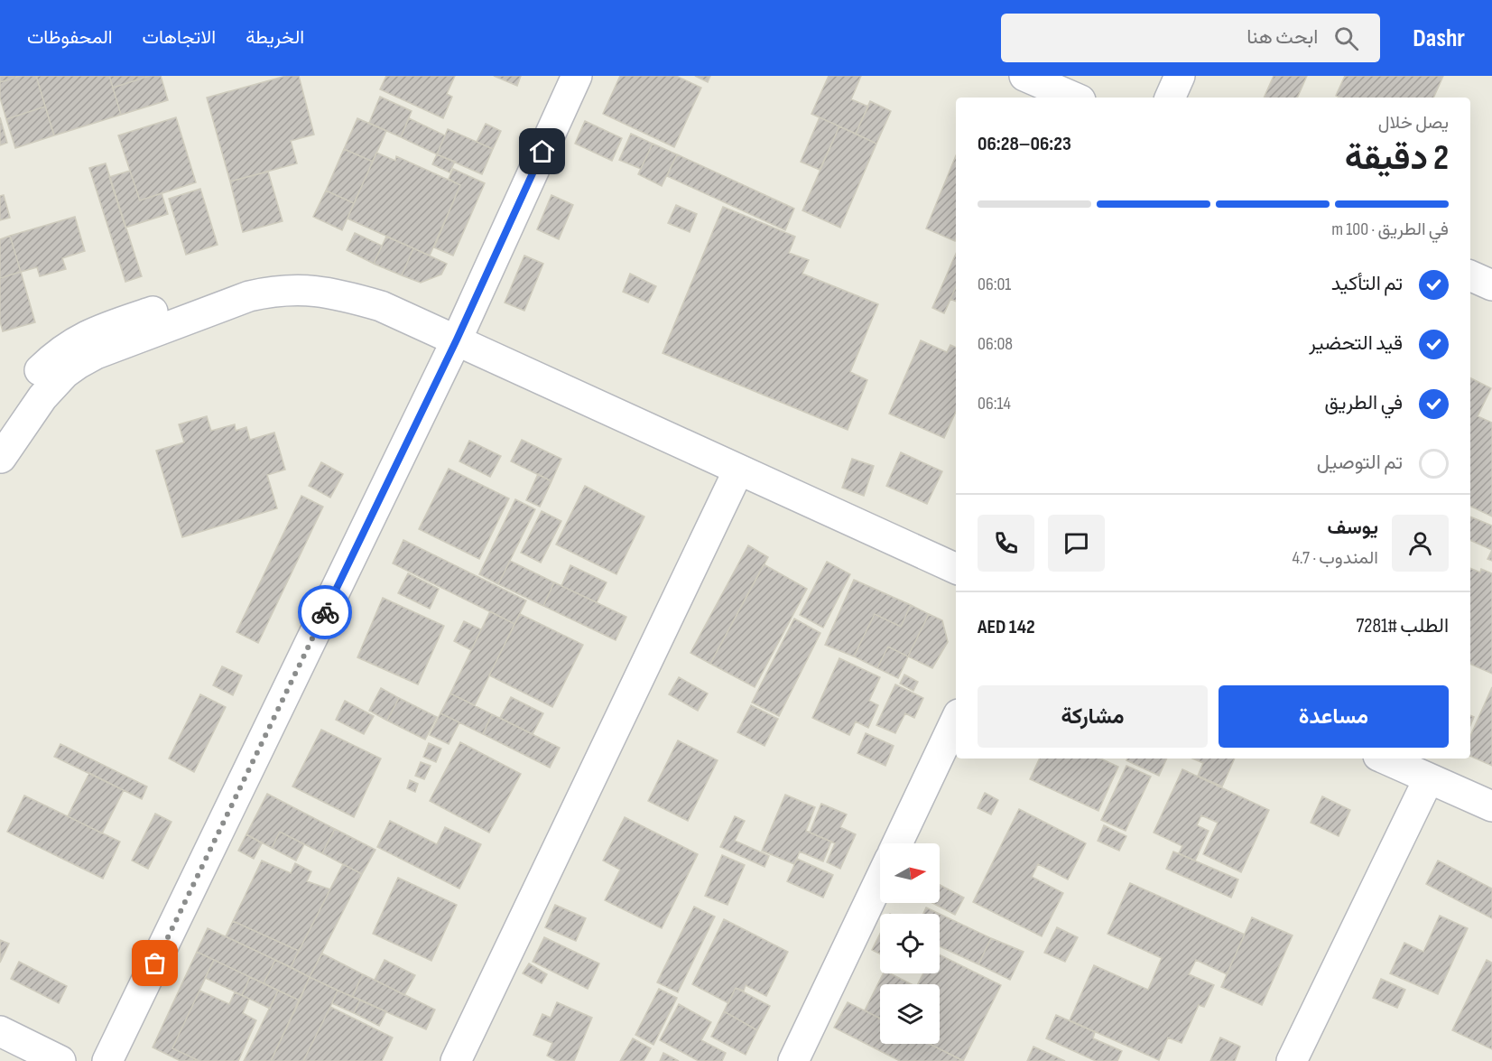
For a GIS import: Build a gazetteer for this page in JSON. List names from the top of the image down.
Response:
{
  "north": "right",
  "page": {
    "header": "Dashr",
    "search": "ابحث هنا",
    "nav": ["الخريطة", "الاتجاهات", "المحفوظات"],
    "heading": ["2 دقيقة", "يصل خلال", "06:23–06:28"],
    "panel": [
      "يوسف",
      "المندوب · 4.7",
      "الطلب #7281",
      "AED 142"
    ],
    "bar": "في الطريق · 100 m",
    "list": [
      ["تم التأكيد", "06:01"],
      ["قيد التحضير", "06:08"],
      ["في الطريق", "06:14"],
      "تم التوصيل"
    ],
    "buttons": ["مساعدة", "مشاركة"]
  }
}
